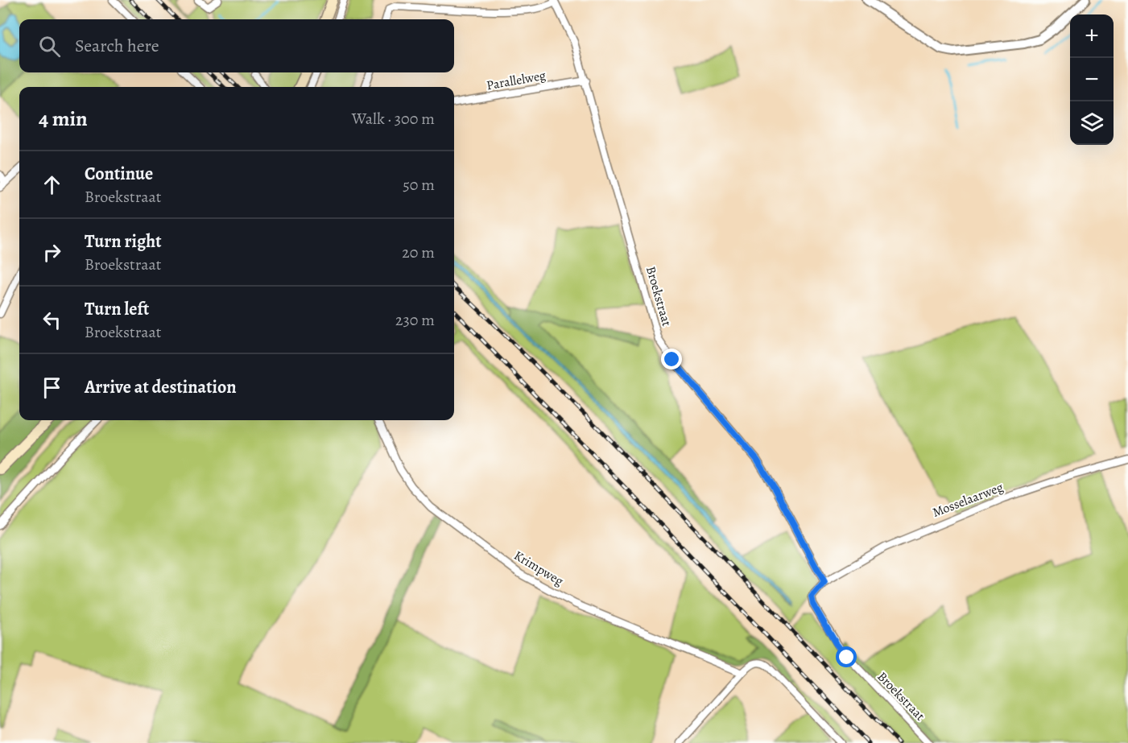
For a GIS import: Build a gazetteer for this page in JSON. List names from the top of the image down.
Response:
{
  "streets": {
    "street": [
      "Parallelweg",
      "Broekstraat",
      "Mosselaarweg",
      "Krimpweg"
    ]
  },
  "crossings": [
    ["Parallelweg", "Broekstraat"],
    ["Broekstraat", "Mosselaarweg"]
  ],
  "page": {
    "map_buttons": ["+", "−"],
    "search": "Search here",
    "heading": ["4 min", "Walk · 300 m"],
    "list": [
      ["Continue", "Broekstraat", "50 m"],
      ["Turn right", "Broekstraat", "20 m"],
      ["Turn left", "Broekstraat", "230 m"],
      "Arrive at destination"
    ]
  }
}
